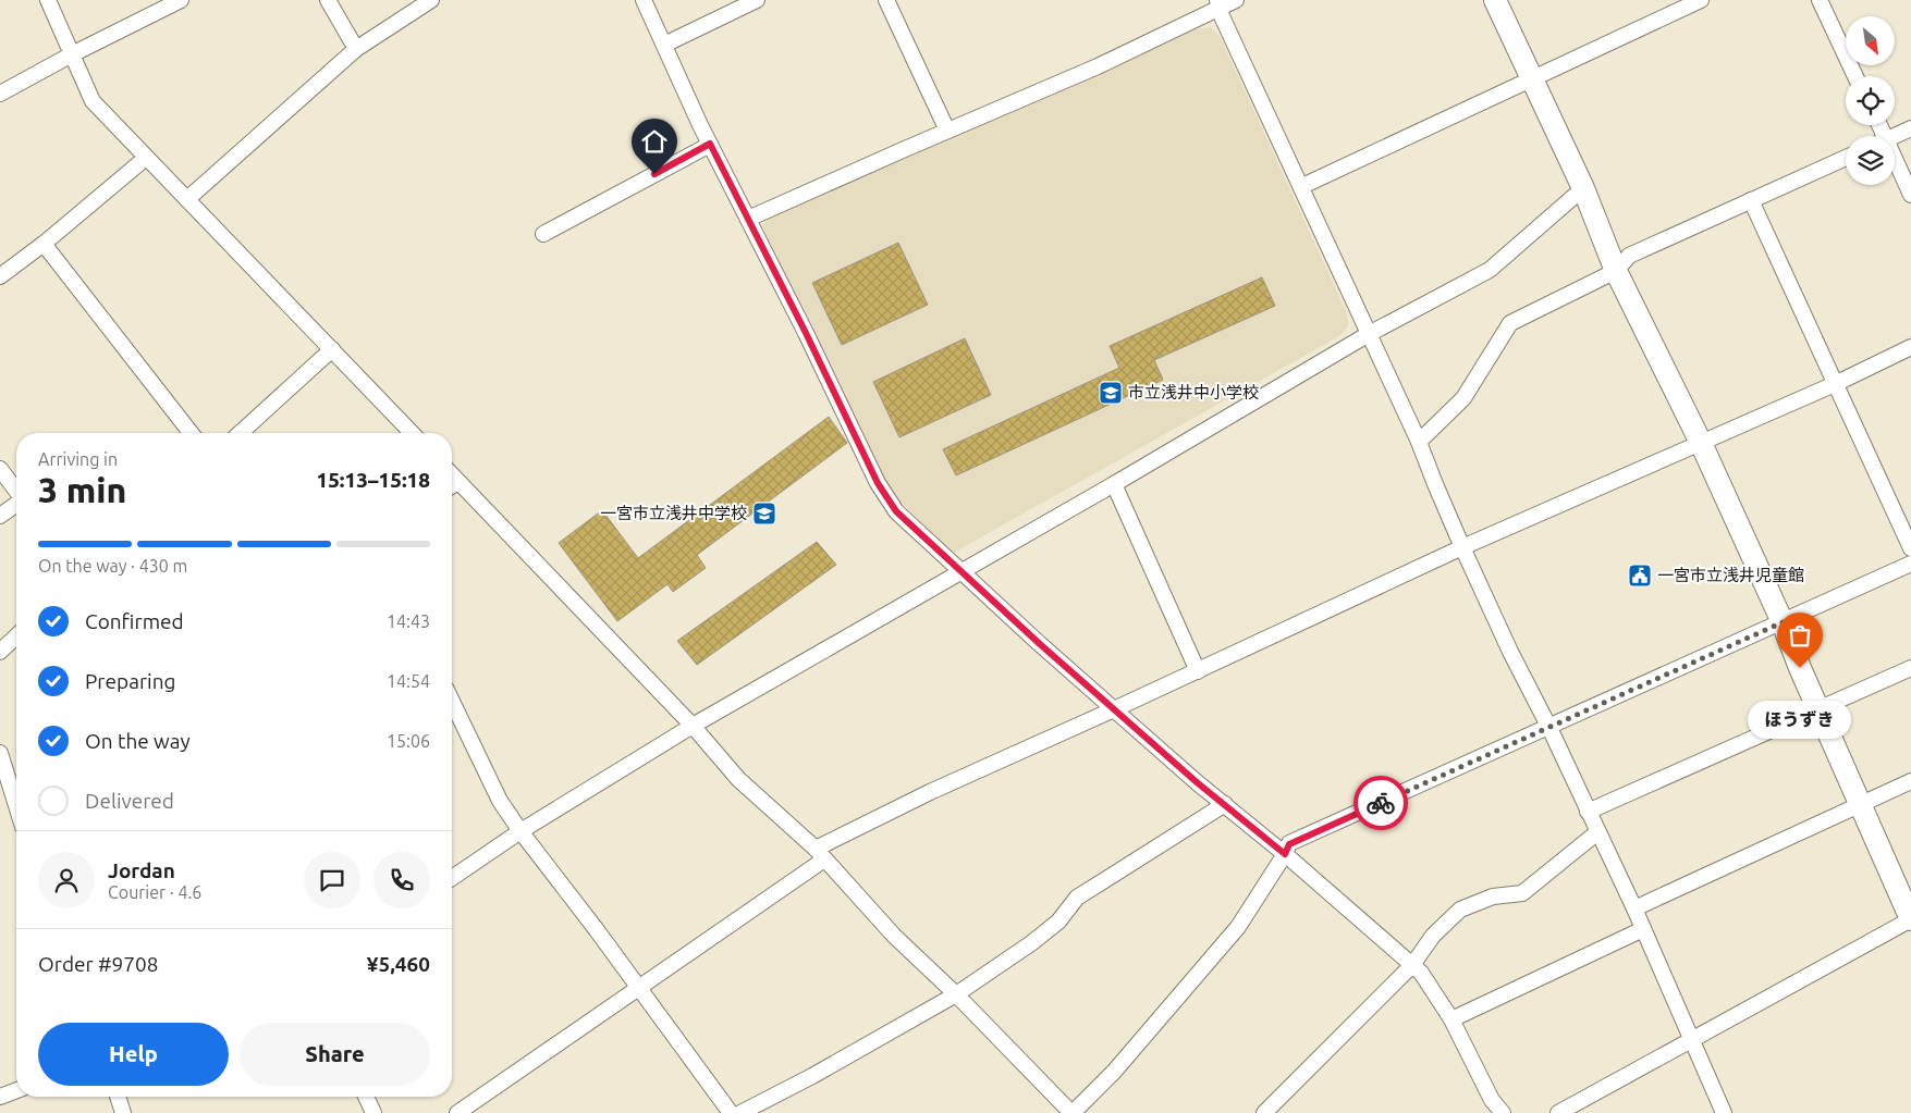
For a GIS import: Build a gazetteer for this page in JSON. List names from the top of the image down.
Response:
{
  "places": {
    "school or university": ["市立浅井中小学校", "一宮市立浅井中学校"],
    "public building": ["一宮市立浅井児童館"],
    "other": ["ほうずき"]
  },
  "north": "bottom right",
  "page": {
    "heading": ["3 min", "Arriving in", "15:13–15:18"],
    "panel": [
      "Jordan",
      "Courier · 4.6",
      "Order #9708",
      "¥5,460"
    ],
    "bar": "On the way · 430 m",
    "list": [
      ["Confirmed", "14:43"],
      ["Preparing", "14:54"],
      ["On the way", "15:06"],
      "Delivered"
    ],
    "bubble": "ほうずき",
    "buttons": ["Help", "Share"]
  }
}
